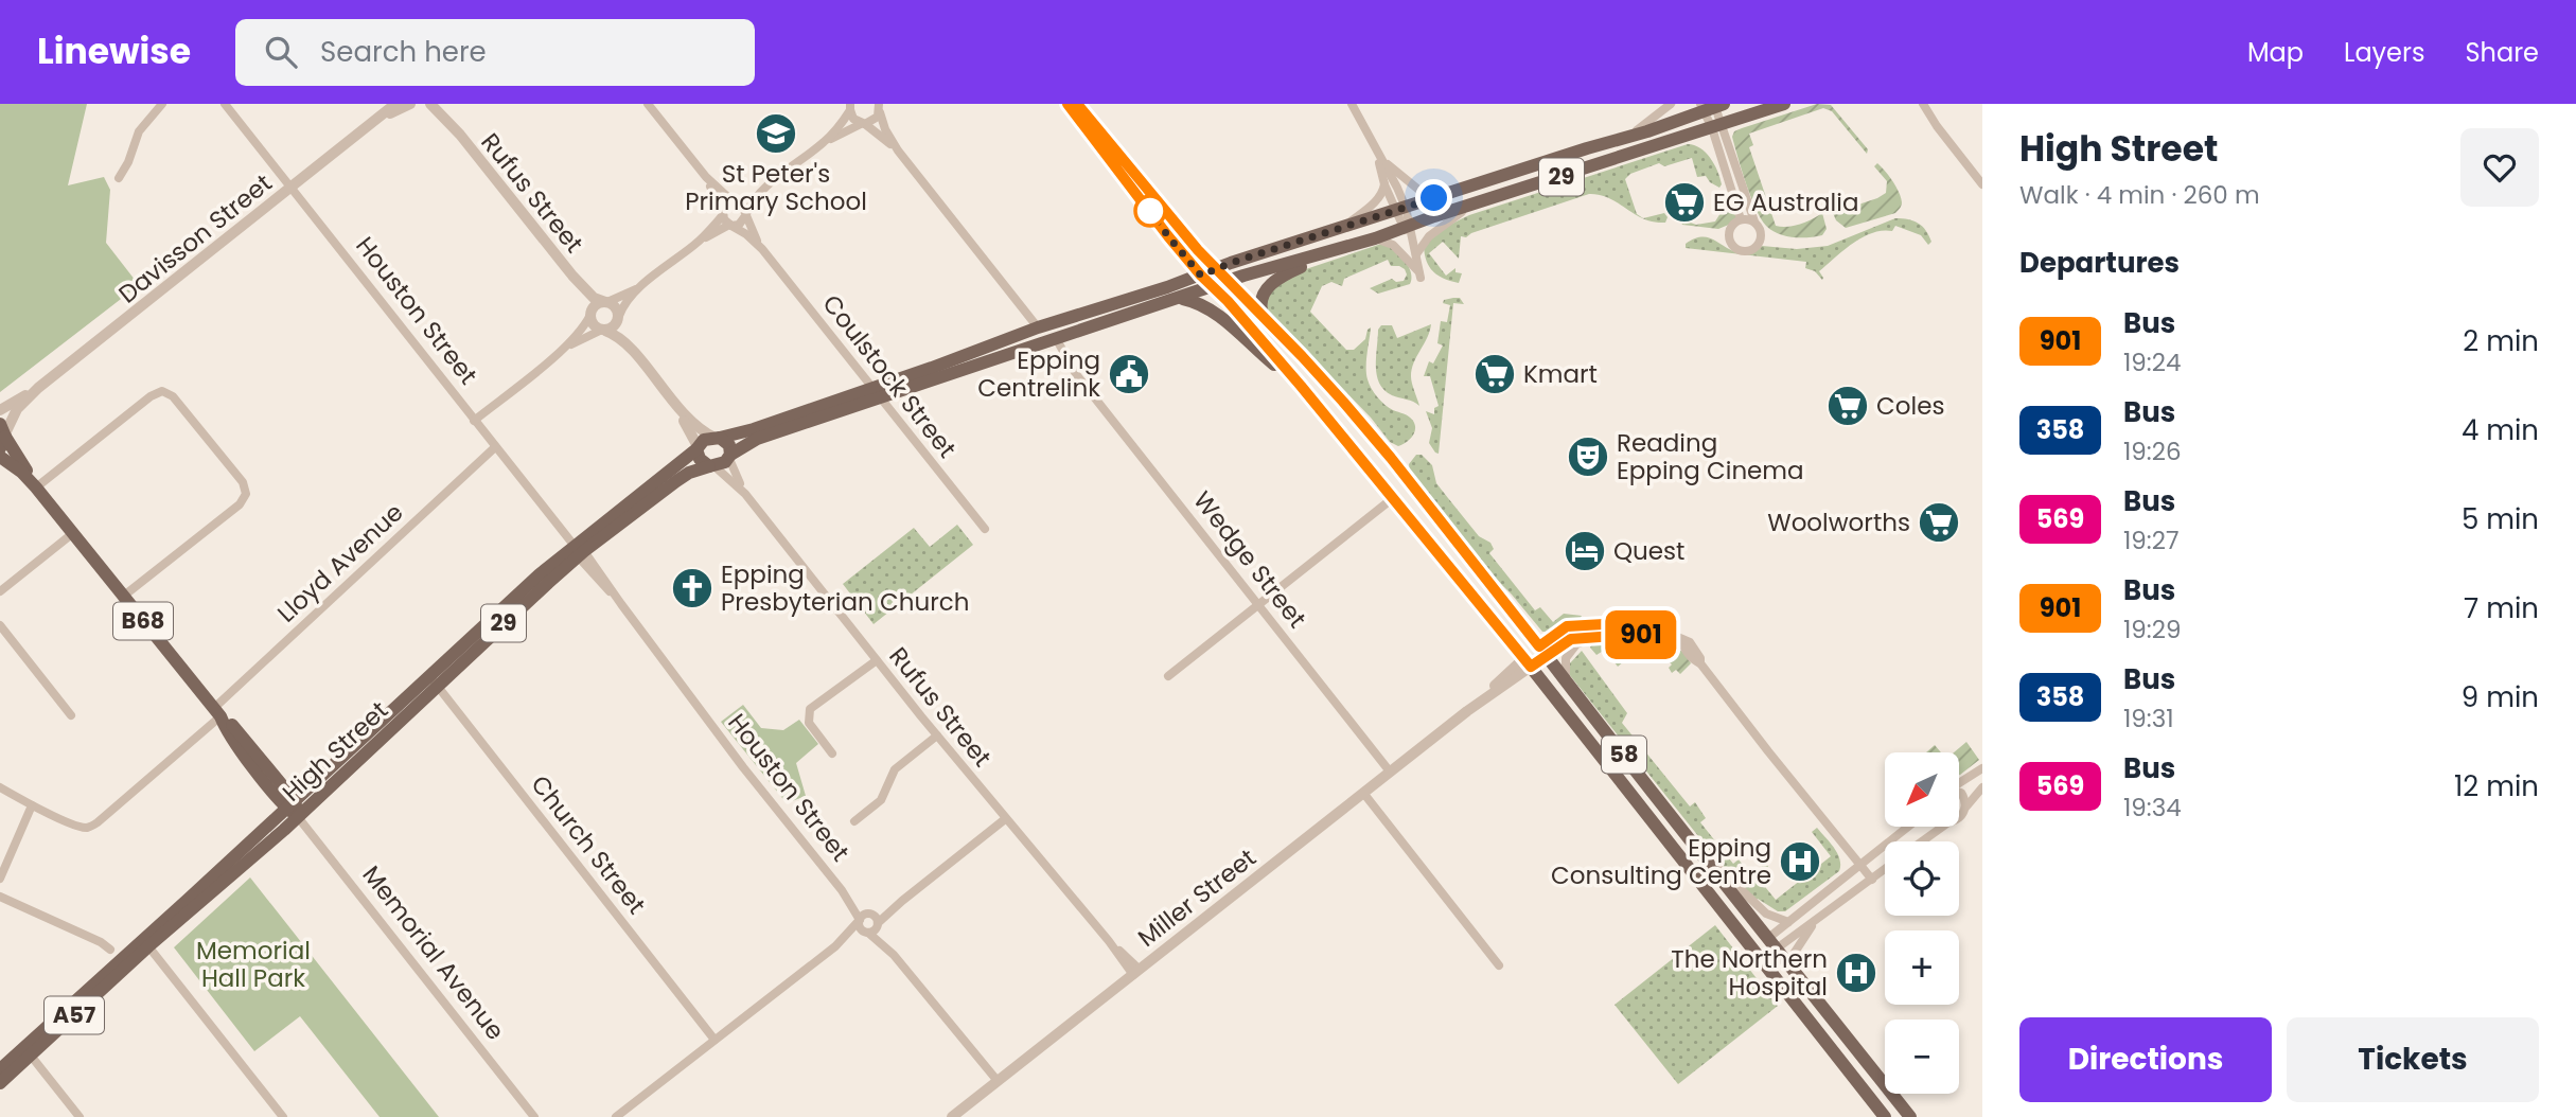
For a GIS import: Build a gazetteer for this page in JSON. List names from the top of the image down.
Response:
{
  "streets": {
    "main road": [
      "29",
      "Wedge Street",
      "B68",
      "High Street",
      "58",
      "Memorial Avenue",
      "A57"
    ],
    "street": [
      "Rufus Street",
      "Davisson Street",
      "Houston Street",
      "Coulstock Street",
      "Lloyd Avenue",
      "Church Street",
      "Miller Street"
    ]
  },
  "crossings": [
    ["29", "Rufus Street"],
    ["29", "Coulstock Street"],
    ["29", "Wedge Street"],
    ["29", "High Street"],
    ["29", "58"],
    ["Rufus Street", "High Street"],
    ["Rufus Street", "Miller Street"],
    ["Davisson Street", "Houston Street"],
    ["Davisson Street", "Memorial Avenue"],
    ["Houston Street", "Lloyd Avenue"],
    ["Houston Street", "High Street"],
    ["Houston Street", "Miller Street"],
    ["Wedge Street", "Miller Street"],
    ["Lloyd Avenue", "Memorial Avenue"],
    ["High Street", "Church Street"],
    ["High Street", "Memorial Avenue"],
    ["58", "Miller Street"]
  ],
  "parks": ["Memorial Hall Park"],
  "places": {
    "school or university": ["St Peter's Primary School"],
    "supermarket": [
      "EG Australia",
      "Kmart",
      "Coles",
      "Woolworths"
    ],
    "public building": ["Epping Centrelink"],
    "theatre": ["Reading Epping Cinema"],
    "hotel": ["Quest"],
    "church": ["Epping Presbyterian Church"],
    "hospital": ["Epping Consulting Centre", "The Northern Hospital"]
  },
  "lines": ["bus line 901"],
  "north": "bottom left",
  "page": {
    "header": "Linewise",
    "search": "Search here",
    "nav": ["Map", "Layers", "Share"],
    "on_map": "901",
    "heading": [
      ["High Street", "Walk · 4 min · 260 m"],
      "Departures"
    ],
    "list": [
      {
        "mark": "901",
        "name": "Bus",
        "note": "19:24",
        "value": "2 min"
      },
      {
        "mark": "358",
        "name": "Bus",
        "note": "19:26",
        "value": "4 min"
      },
      {
        "mark": "569",
        "name": "Bus",
        "note": "19:27",
        "value": "5 min"
      },
      {
        "mark": "901",
        "name": "Bus",
        "note": "19:29",
        "value": "7 min"
      },
      {
        "mark": "358",
        "name": "Bus",
        "note": "19:31",
        "value": "9 min"
      },
      {
        "mark": "569",
        "name": "Bus",
        "note": "19:34",
        "value": "12 min"
      }
    ],
    "map_buttons": ["+", "−"],
    "buttons": ["Directions", "Tickets"]
  }
}
